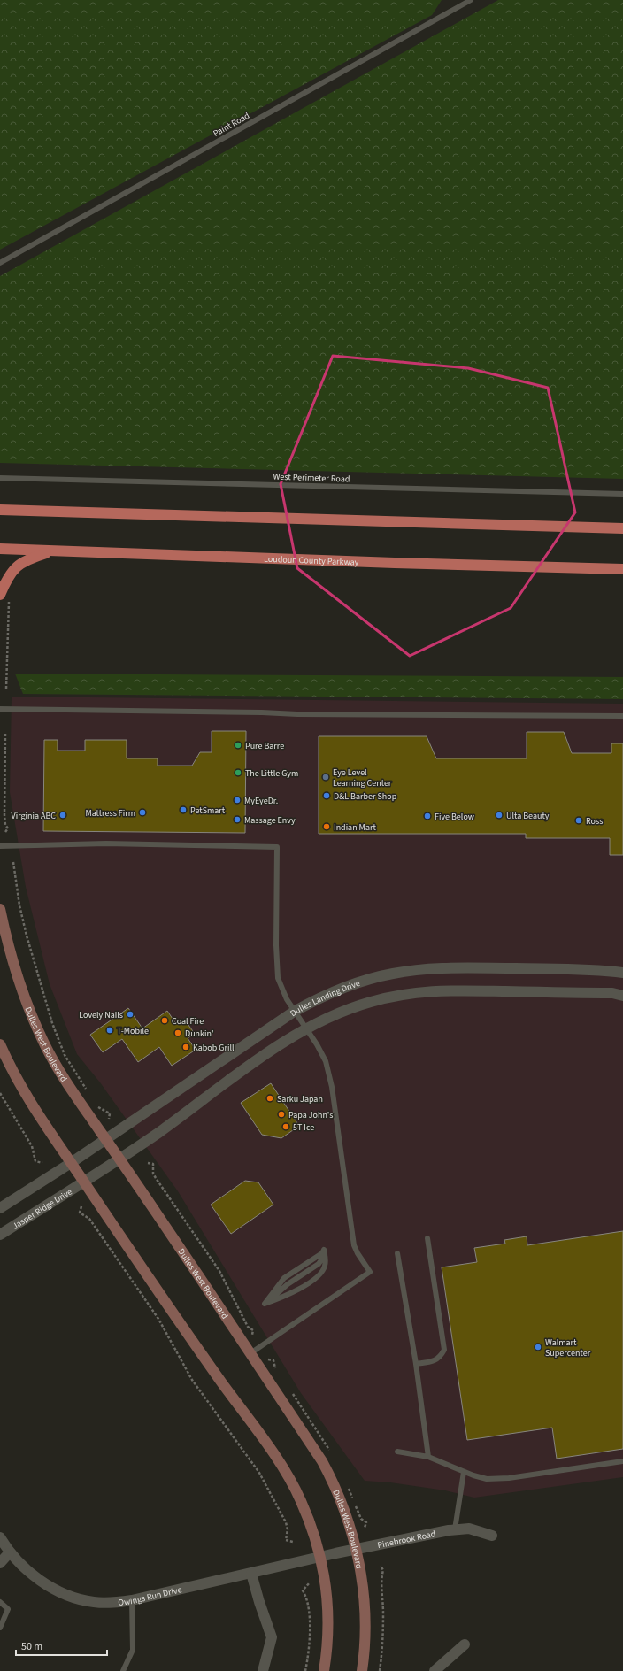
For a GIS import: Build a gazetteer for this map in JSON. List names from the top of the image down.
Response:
{
  "streets": {
    "main road": ["Loudoun County Parkway"],
    "street": [
      "Dulles Landing Drive",
      "Dulles West Boulevard",
      "Jasper Ridge Drive",
      "Pinebrook Road",
      "Owings Run Drive"
    ],
    "lane": ["Paint Road", "West Perimeter Road"]
  },
  "crossings": [
    ["Dulles Landing Drive", "Dulles West Boulevard"],
    ["Dulles West Boulevard", "Pinebrook Road"],
    ["Pinebrook Road", "Owings Run Drive"]
  ],
  "places": [
    "Pure Barre",
    "The Little Gym",
    "Eye Level Learning Center",
    "D&L Barber Shop",
    "MyEyeDr.",
    "PetSmart",
    "Mattress Firm",
    "Virginia ABC",
    "Ulta Beauty",
    "Five Below",
    "Massage Envy",
    "Ross",
    "Indian Mart",
    "Lovely Nails",
    "Coal Fire",
    "T-Mobile",
    "Dunkin'",
    "Kabob Grill",
    "Sarku Japan",
    "Papa John's",
    "5T Ice",
    "Walmart Supercenter"
  ],
  "scale_bar": "50 m"
}
